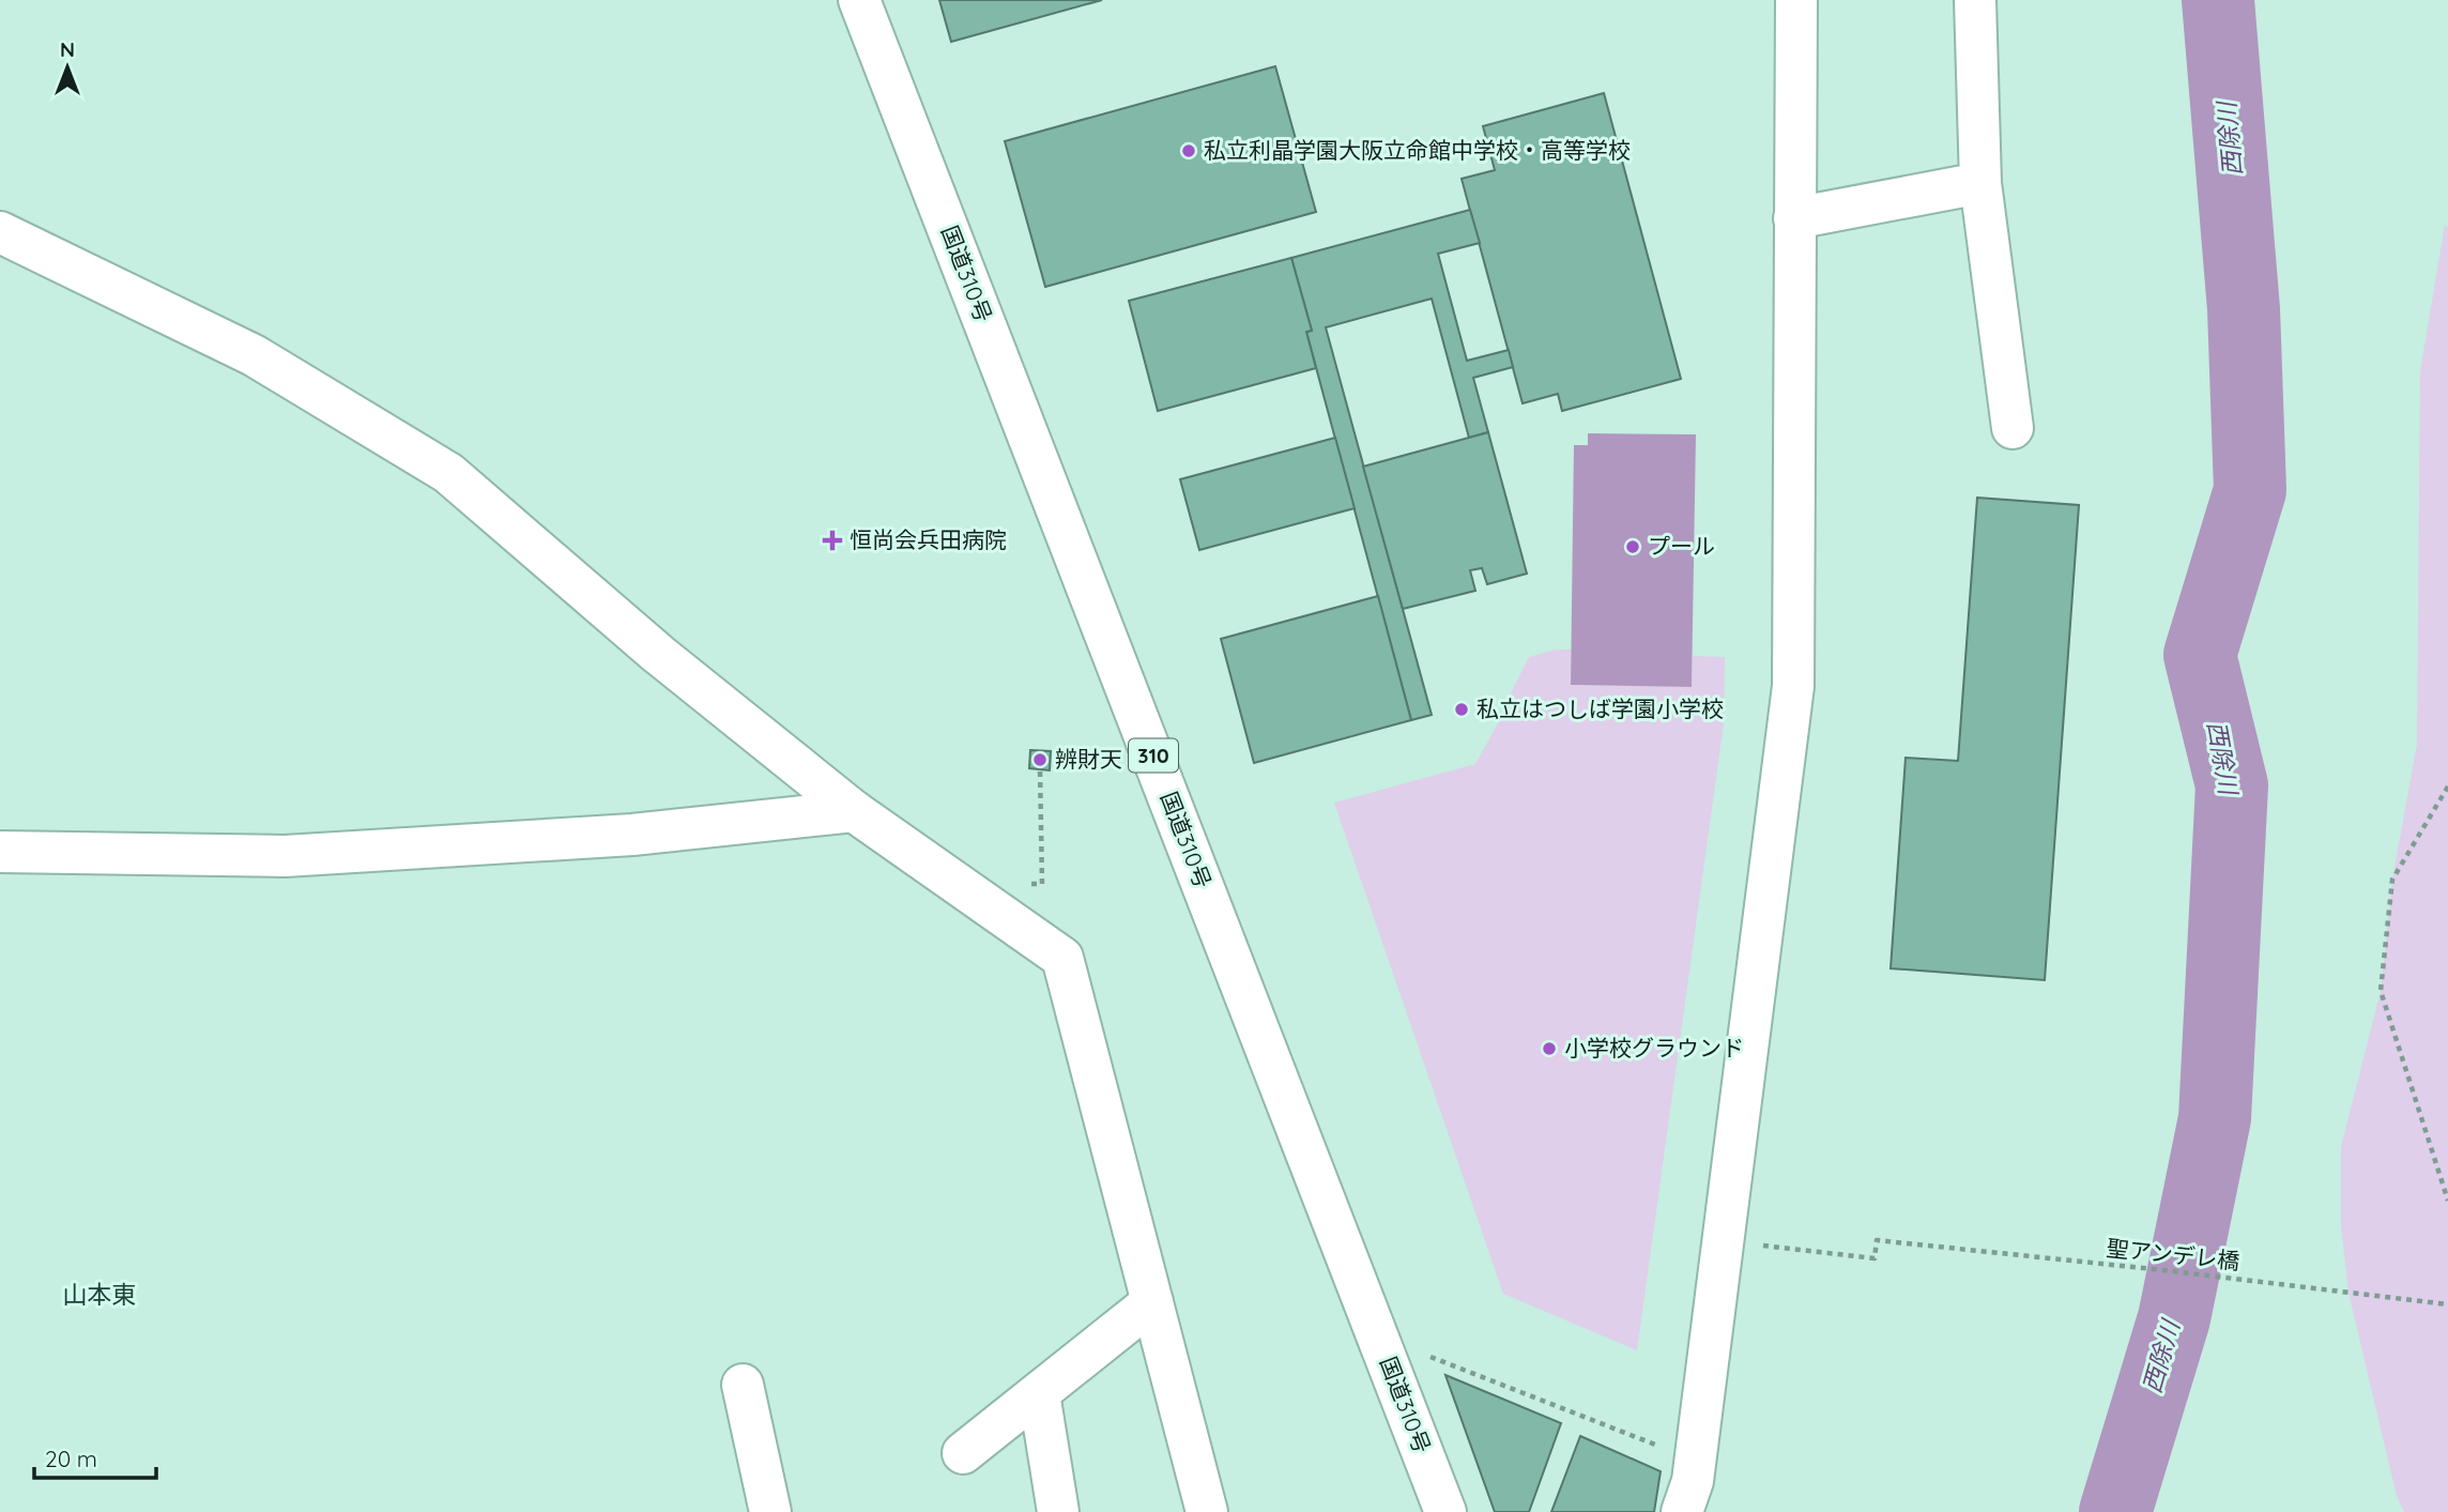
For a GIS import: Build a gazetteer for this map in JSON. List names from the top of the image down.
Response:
{
  "streets": {
    "main road": ["国道310号", "310"],
    "path": ["聖アンデレ橋"]
  },
  "districts": ["山本東"],
  "water": ["西除川"],
  "places": {
    "other": [
      "私立利晶学園大阪立命館中学校・高等学校",
      "プール",
      "私立はつしば学園小学校",
      "辨財天",
      "小学校グラウンド"
    ],
    "health": ["恒尚会兵田病院"]
  },
  "scale_bar": "20 m",
  "north": "top"
}
